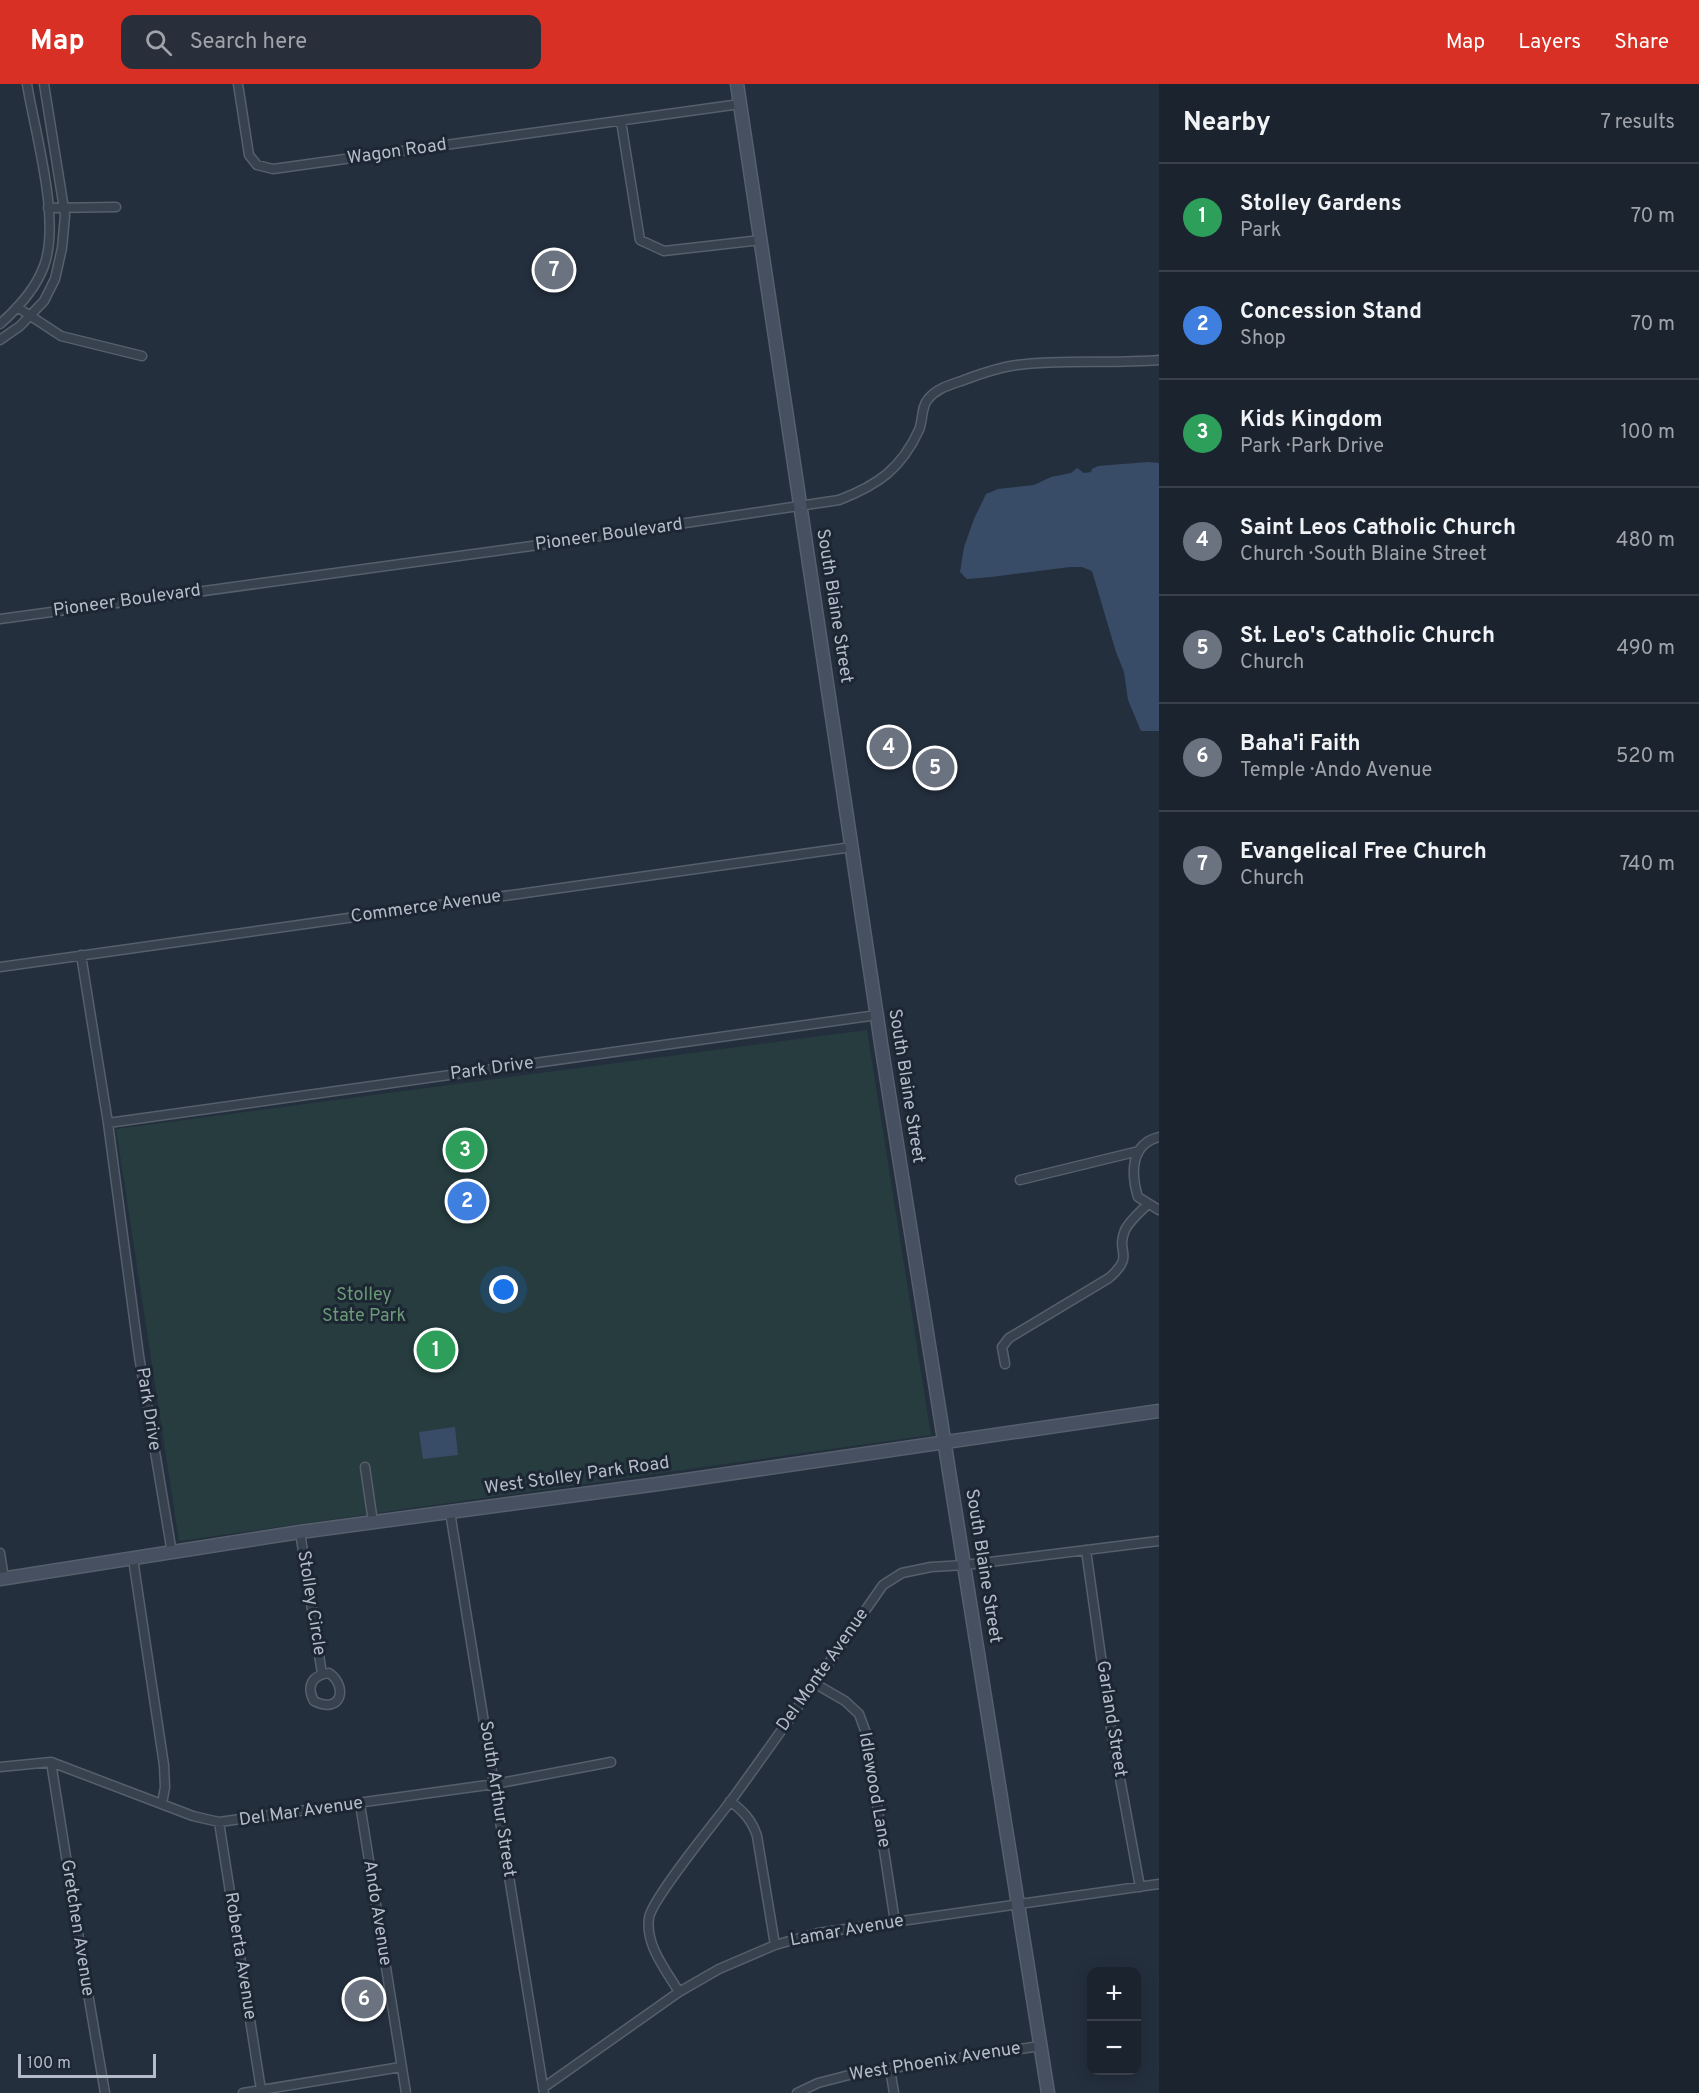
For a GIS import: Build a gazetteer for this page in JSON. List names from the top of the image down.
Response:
{
  "streets": {
    "street": [
      "Wagon Road",
      "Pioneer Boulevard",
      "South Blaine Street",
      "Commerce Avenue",
      "Park Drive",
      "West Stolley Park Road",
      "Stolley Circle",
      "Del Monte Avenue",
      "Garland Street",
      "Idlewood Lane",
      "South Arthur Street",
      "Del Mar Avenue",
      "Ando Avenue",
      "Gretchen Avenue",
      "Lamar Avenue",
      "Roberta Avenue",
      "West Phoenix Avenue"
    ]
  },
  "crossings": [
    ["Wagon Road", "South Blaine Street"],
    ["Pioneer Boulevard", "South Blaine Street"],
    ["South Blaine Street", "Commerce Avenue"],
    ["South Blaine Street", "Park Drive"],
    ["South Blaine Street", "West Stolley Park Road"],
    ["South Blaine Street", "Del Monte Avenue"],
    ["South Blaine Street", "Lamar Avenue"],
    ["South Blaine Street", "West Phoenix Avenue"],
    ["Commerce Avenue", "Park Drive"],
    ["Park Drive", "West Stolley Park Road"],
    ["West Stolley Park Road", "Stolley Circle"],
    ["West Stolley Park Road", "South Arthur Street"],
    ["Del Monte Avenue", "Garland Street"],
    ["Del Monte Avenue", "Idlewood Lane"],
    ["Del Monte Avenue", "Lamar Avenue"],
    ["Garland Street", "Lamar Avenue"],
    ["Idlewood Lane", "Lamar Avenue"],
    ["South Arthur Street", "Del Mar Avenue"],
    ["South Arthur Street", "Lamar Avenue"],
    ["Del Mar Avenue", "Ando Avenue"],
    ["Del Mar Avenue", "Gretchen Avenue"],
    ["Del Mar Avenue", "Roberta Avenue"]
  ],
  "parks": ["Stolley State Park"],
  "scale_bar": "100 m",
  "page": {
    "header": "Map",
    "search": "Search here",
    "nav": ["Map", "Layers", "Share"],
    "heading": ["Nearby", "7 results"],
    "list": [
      {
        "mark": "1",
        "name": "Stolley Gardens",
        "note": "Park",
        "value": "70 m"
      },
      {
        "mark": "2",
        "name": "Concession Stand",
        "note": "Shop",
        "value": "70 m"
      },
      {
        "mark": "3",
        "name": "Kids Kingdom",
        "note": "Park · Park Drive",
        "value": "100 m"
      },
      {
        "mark": "4",
        "name": "Saint Leos Catholic Church",
        "note": "Church · South Blaine Street",
        "value": "480 m"
      },
      {
        "mark": "5",
        "name": "St. Leo's Catholic Church",
        "note": "Church",
        "value": "490 m"
      },
      {
        "mark": "6",
        "name": "Baha'i Faith",
        "note": "Temple · Ando Avenue",
        "value": "520 m"
      },
      {
        "mark": "7",
        "name": "Evangelical Free Church",
        "note": "Church",
        "value": "740 m"
      }
    ],
    "pins": [
      "7",
      "4",
      "5",
      "3",
      "2",
      "1",
      "6"
    ],
    "map_buttons": ["+", "−"],
    "scale": "100 m"
  }
}
